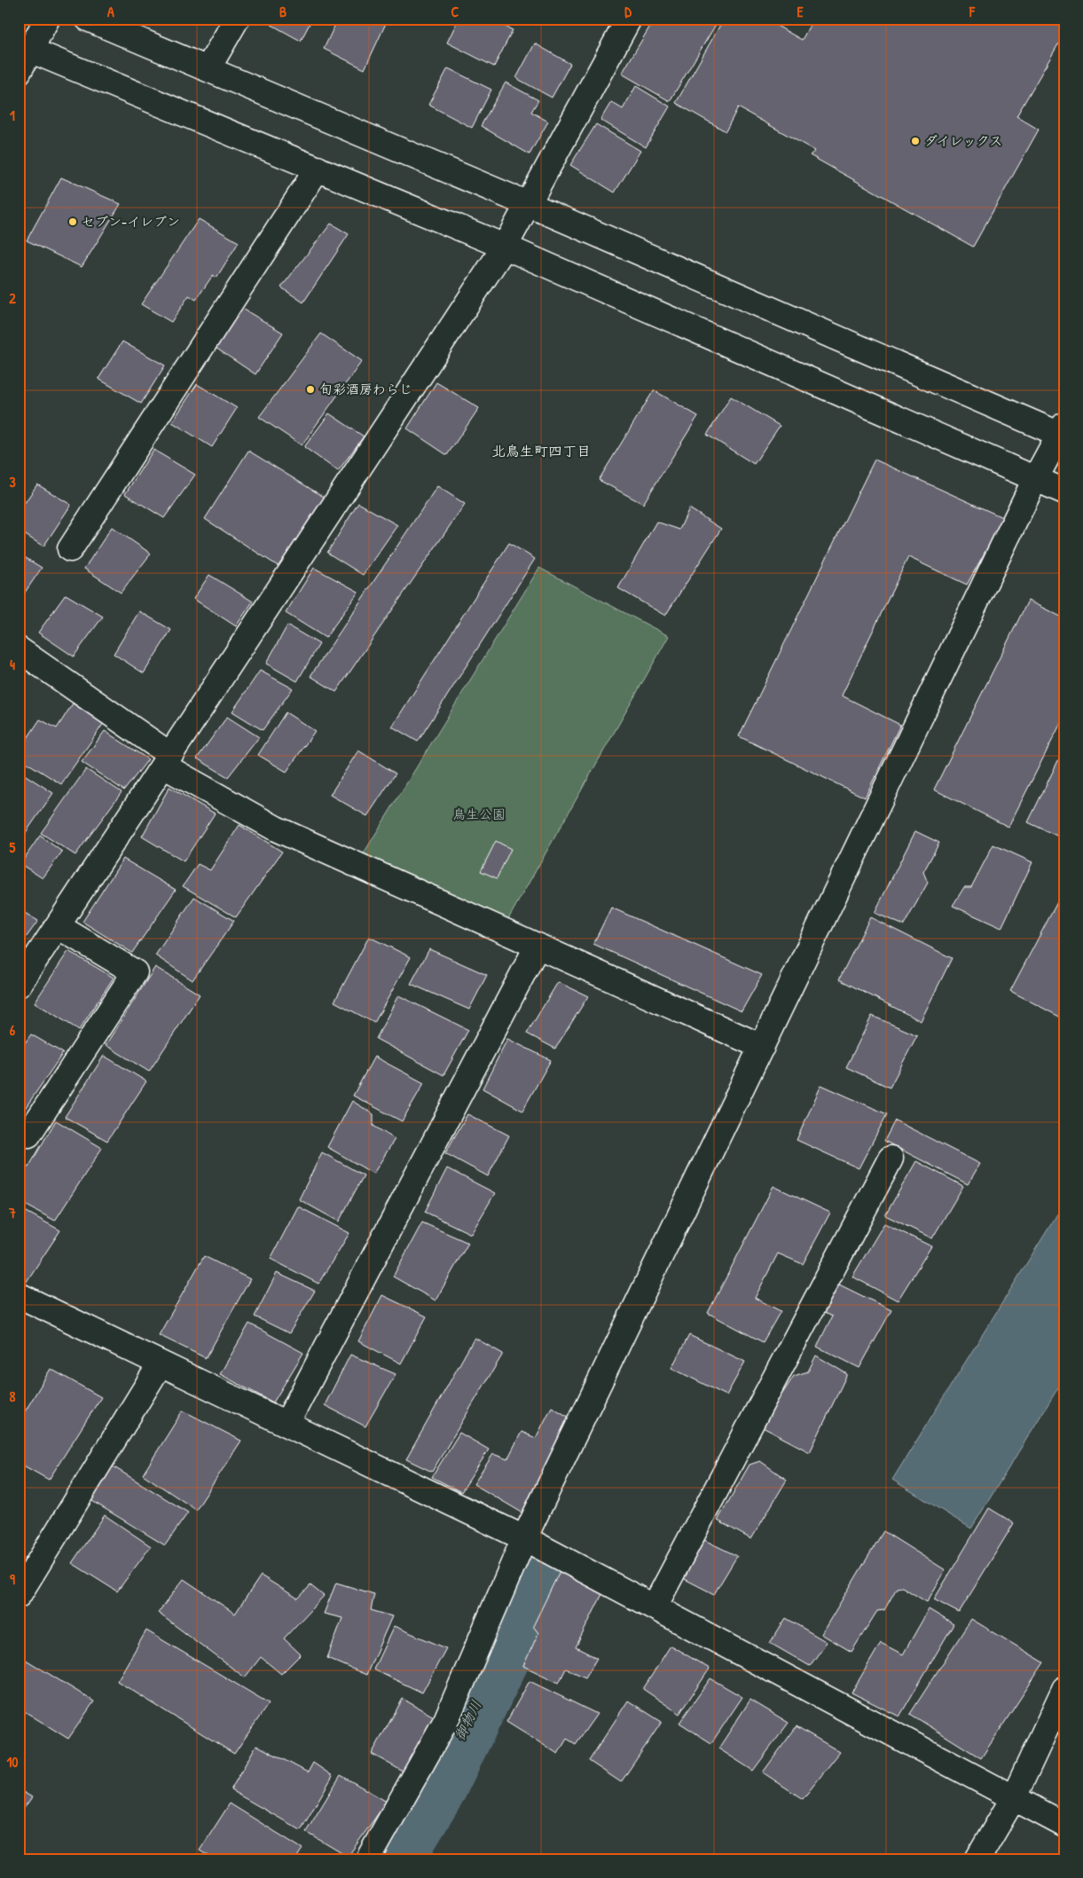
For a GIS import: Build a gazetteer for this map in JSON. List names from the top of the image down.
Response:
{
  "districts": ["北鳥生町四丁目"],
  "water": ["御物川"],
  "parks": ["鳥生公園"],
  "places": ["ダイレックス", "セブン-イレブン", "旬彩酒房わらじ"],
  "grid": {
    "columns": [
      "A",
      "B",
      "C",
      "D",
      "E",
      "F"
    ],
    "rows": [
      "1",
      "2",
      "3",
      "4",
      "5",
      "6",
      "7",
      "8",
      "9",
      "10"
    ]
  }
}
